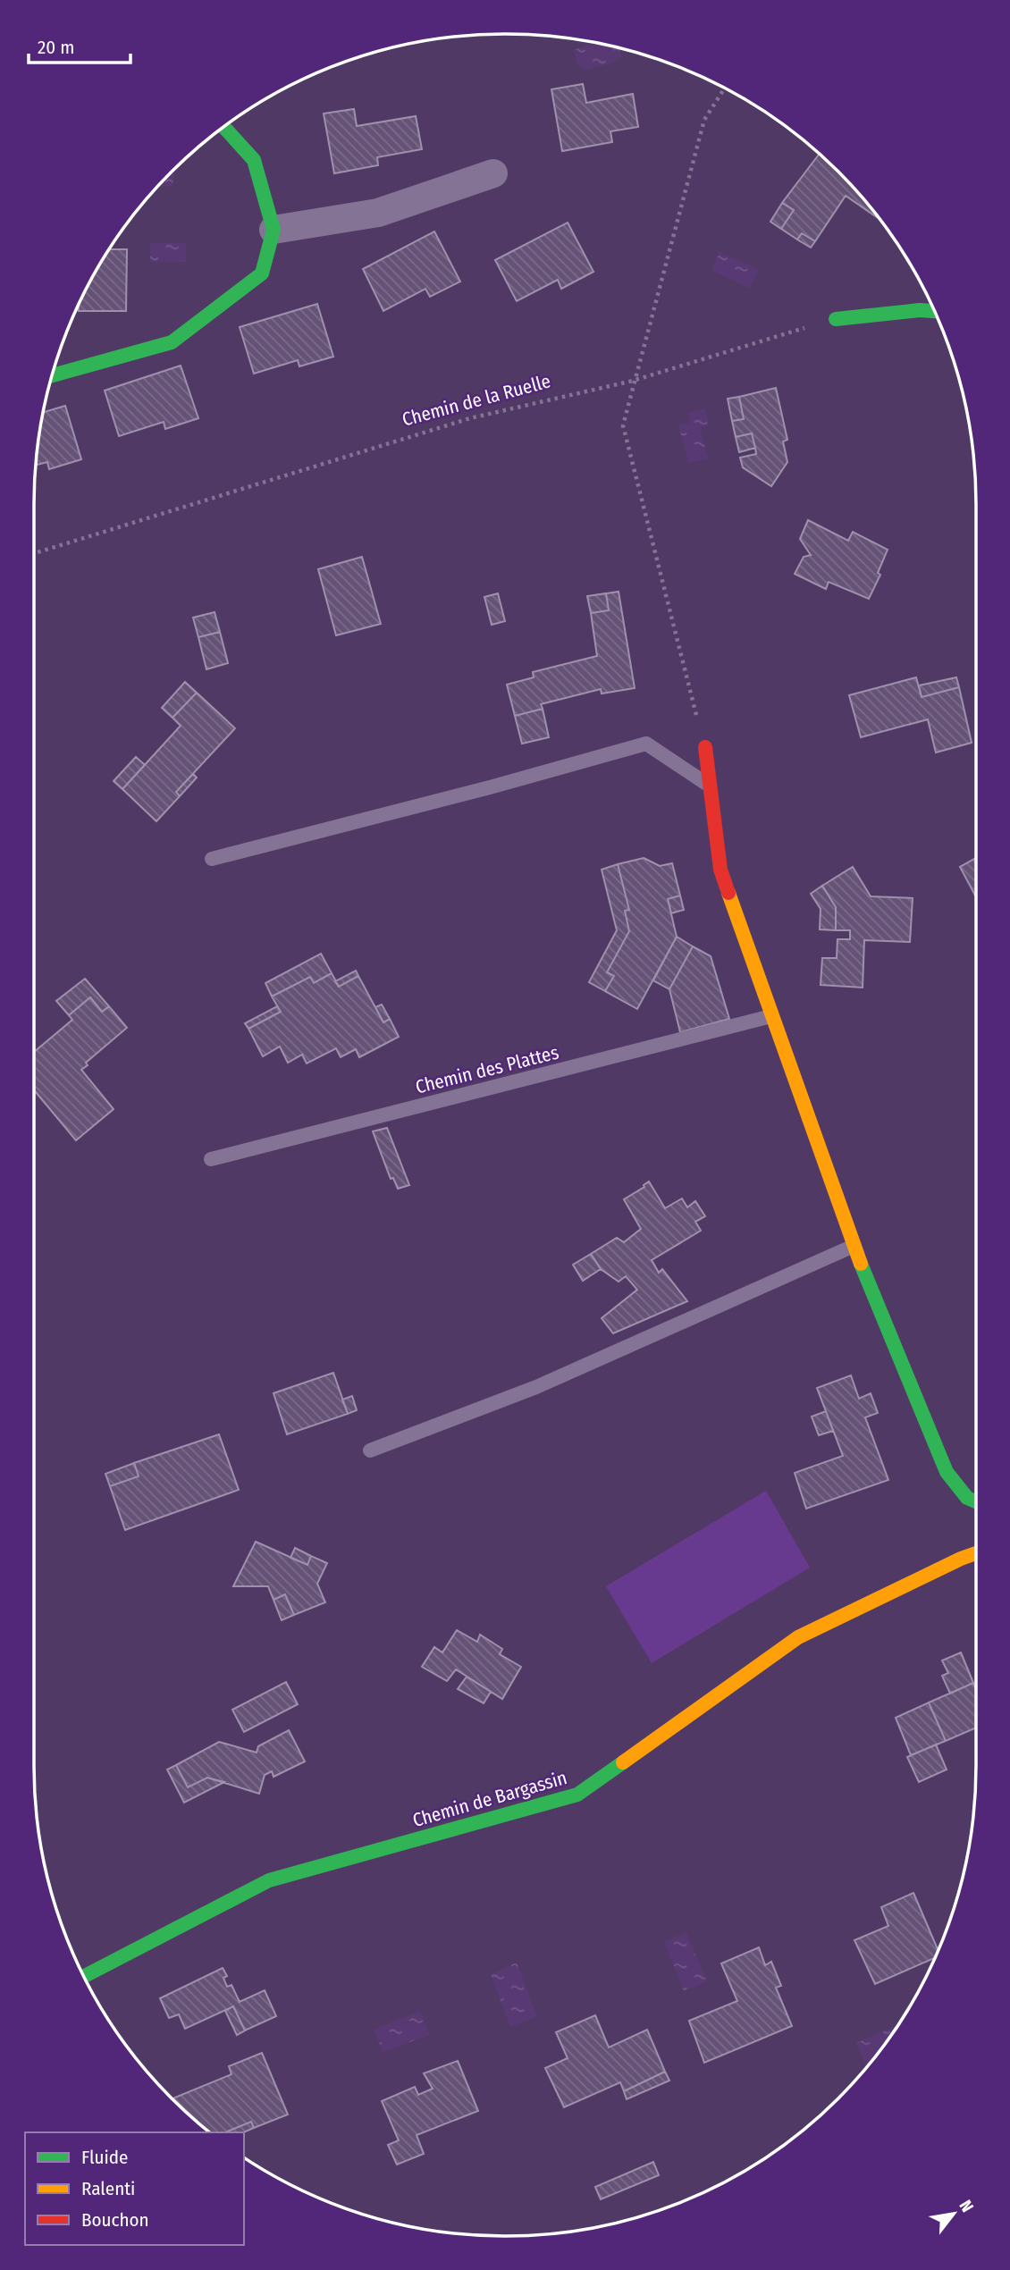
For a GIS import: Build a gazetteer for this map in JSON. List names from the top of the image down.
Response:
{
  "streets": {
    "street": ["Chemin de Bargassin"],
    "lane": ["Chemin des Plattes"],
    "path": ["Chemin de la Ruelle"]
  },
  "legend": ["Fluide", "Ralenti", "Bouchon"],
  "scale_bar": "20 m",
  "north": "top right"
}
